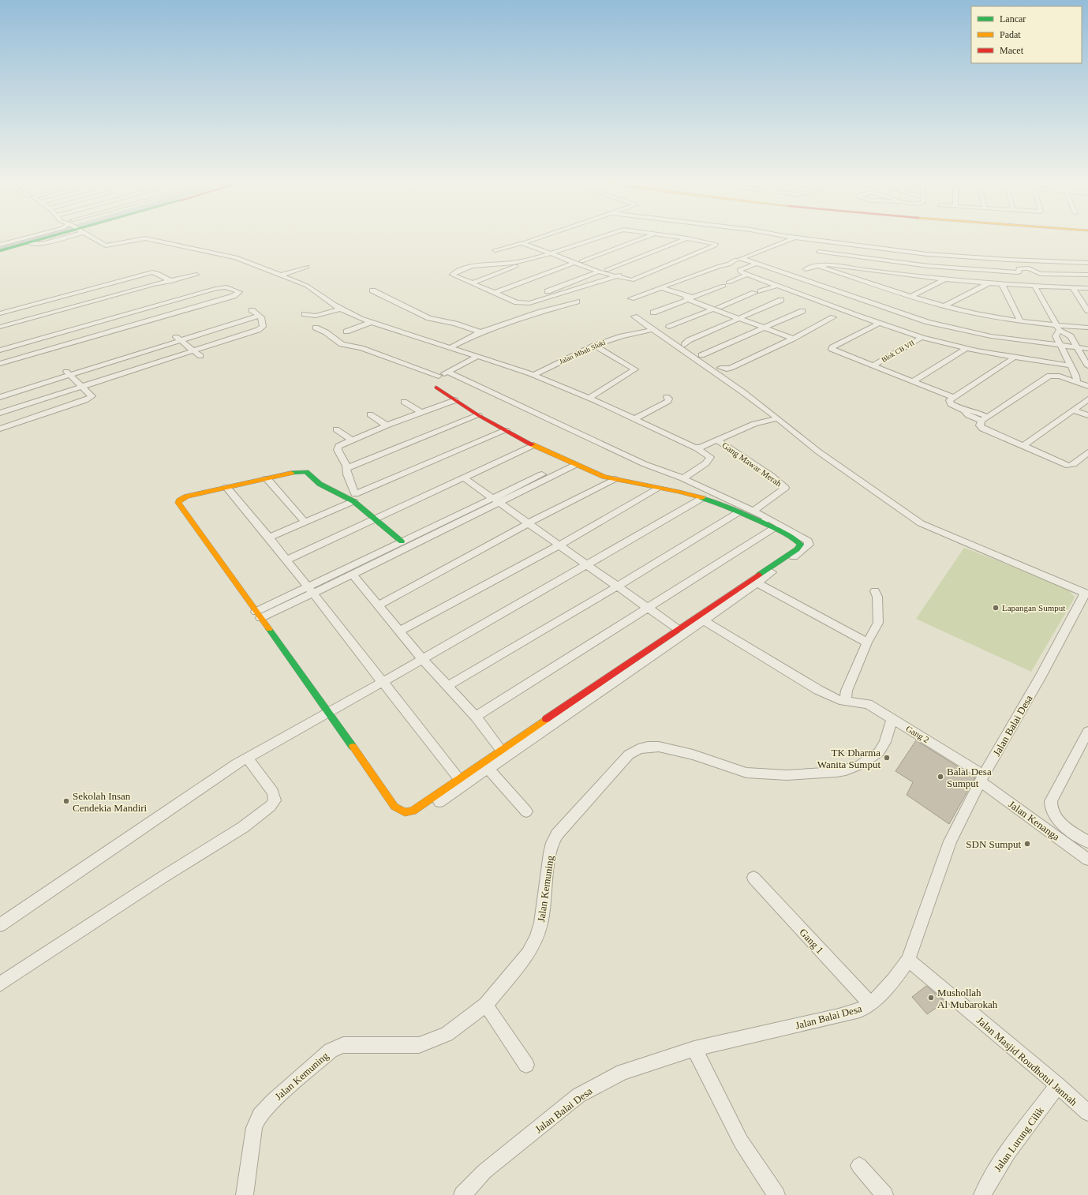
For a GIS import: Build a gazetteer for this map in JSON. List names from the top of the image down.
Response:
{
  "streets": {
    "street": [
      "Blok CB VII",
      "Jalan Mbah Sluki",
      "Gang Mawar Merah",
      "Jalan Balai Desa",
      "Gang 2",
      "Jalan Kenanga",
      "Jalan Kemuning",
      "Gang 1",
      "Jalan Masjid Roudhotul Jannah",
      "Jalan Lurung Cilik"
    ]
  },
  "crossings": [
    ["Jalan Balai Desa", "Gang 2"],
    ["Jalan Balai Desa", "Jalan Kenanga"],
    ["Jalan Balai Desa", "Gang 1"],
    ["Jalan Balai Desa", "Jalan Masjid Roudhotul Jannah"],
    ["Gang 2", "Jalan Kenanga"],
    ["Gang 2", "Jalan Kemuning"],
    ["Jalan Masjid Roudhotul Jannah", "Jalan Lurung Cilik"]
  ],
  "places": [
    "Lapangan Sumput",
    "TK Dharma Wanita Sumput",
    "Balai Desa Sumput",
    "Sekolah Insan Cendekia Mandiri",
    "SDN Sumput",
    "Mushollah Al Mubarokah"
  ],
  "legend": ["Lancar", "Padat", "Macet"]
}
